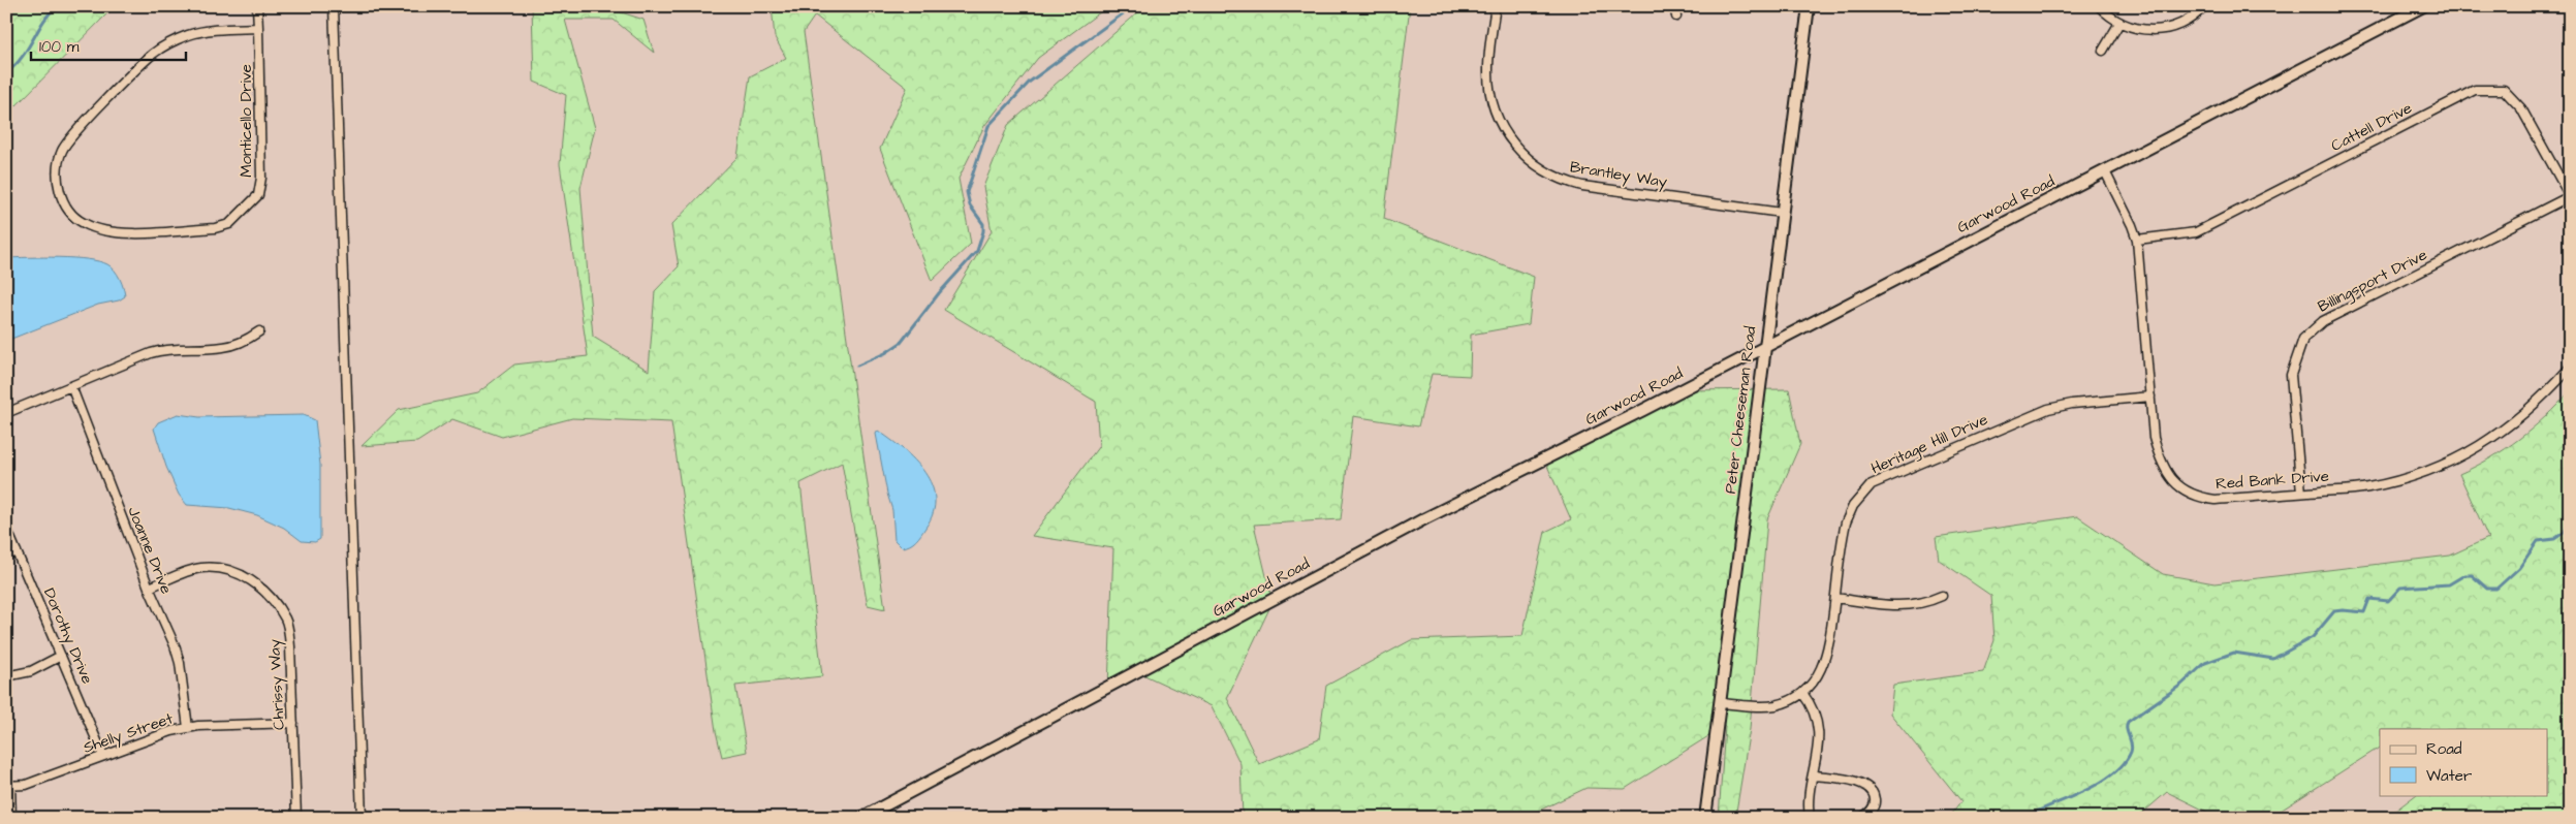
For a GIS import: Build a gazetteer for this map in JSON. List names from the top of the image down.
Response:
{
  "streets": {
    "street": [
      "Monticello Drive",
      "Cattell Drive",
      "Brantley Way",
      "Garwood Road",
      "Billingsport Drive",
      "Peter Cheeseman Road",
      "Heritage Hill Drive",
      "Red Bank Drive",
      "Joanne Drive",
      "Dorothy Drive",
      "Chrissy Way",
      "Shelly Street"
    ]
  },
  "crossings": [
    ["Cattell Drive", "Billingsport Drive"],
    ["Cattell Drive", "Red Bank Drive"],
    ["Brantley Way", "Peter Cheeseman Road"],
    ["Garwood Road", "Peter Cheeseman Road"],
    ["Garwood Road", "Red Bank Drive"],
    ["Billingsport Drive", "Red Bank Drive"],
    ["Peter Cheeseman Road", "Heritage Hill Drive"],
    ["Heritage Hill Drive", "Red Bank Drive"],
    ["Joanne Drive", "Chrissy Way"],
    ["Joanne Drive", "Shelly Street"],
    ["Dorothy Drive", "Shelly Street"],
    ["Chrissy Way", "Shelly Street"]
  ],
  "legend": ["Road", "Water"],
  "scale_bar": "100 m"
}
